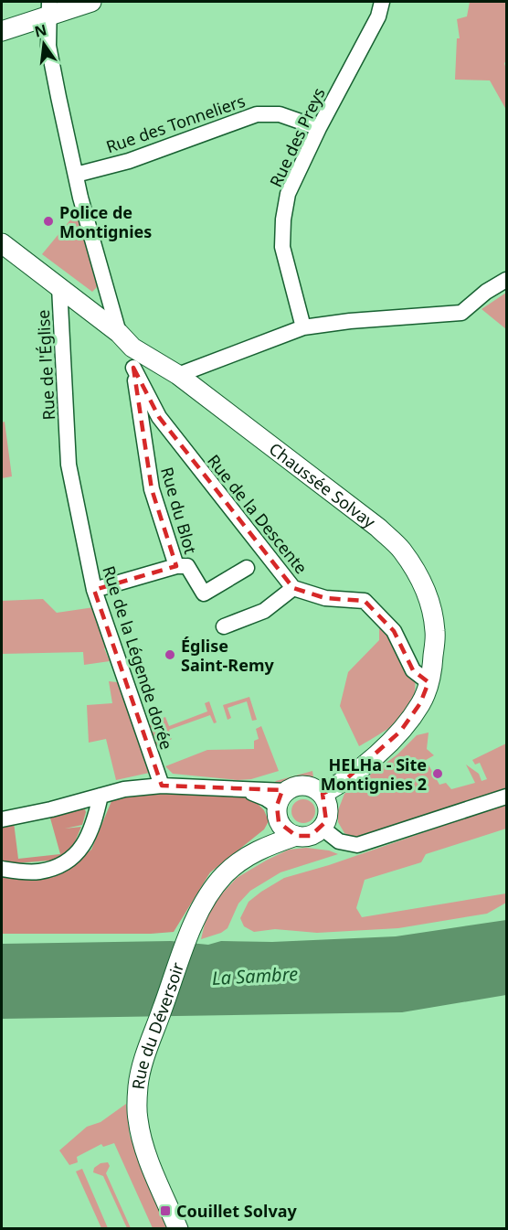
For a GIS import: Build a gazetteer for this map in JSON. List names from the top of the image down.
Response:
{
  "streets": {
    "main road": ["Chaussée Solvay", "Rue du Déversoir"],
    "street": [
      "Rue des Tonneliers",
      "Rue des Preys",
      "Rue de l'Église",
      "Rue du Blot",
      "Rue de la Descente",
      "Rue de la Légende dorée"
    ]
  },
  "crossings": [
    ["Rue des Tonneliers", "Rue des Preys"],
    ["Rue de l'Église", "Chaussée Solvay"],
    ["Rue de l'Église", "Rue de la Légende dorée"],
    ["Chaussée Solvay", "Rue du Blot"],
    ["Chaussée Solvay", "Rue de la Descente"],
    ["Chaussée Solvay", "Rue du Déversoir"],
    ["Rue du Blot", "Rue de la Descente"],
    ["Rue du Blot", "Rue de la Légende dorée"]
  ],
  "water": ["La Sambre"],
  "places": {
    "other": ["Police de Montignies", "Église Saint-Remy", "HELHa - Site Montignies 2"],
    "transit": ["Couillet Solvay"]
  },
  "north": "top"
}
